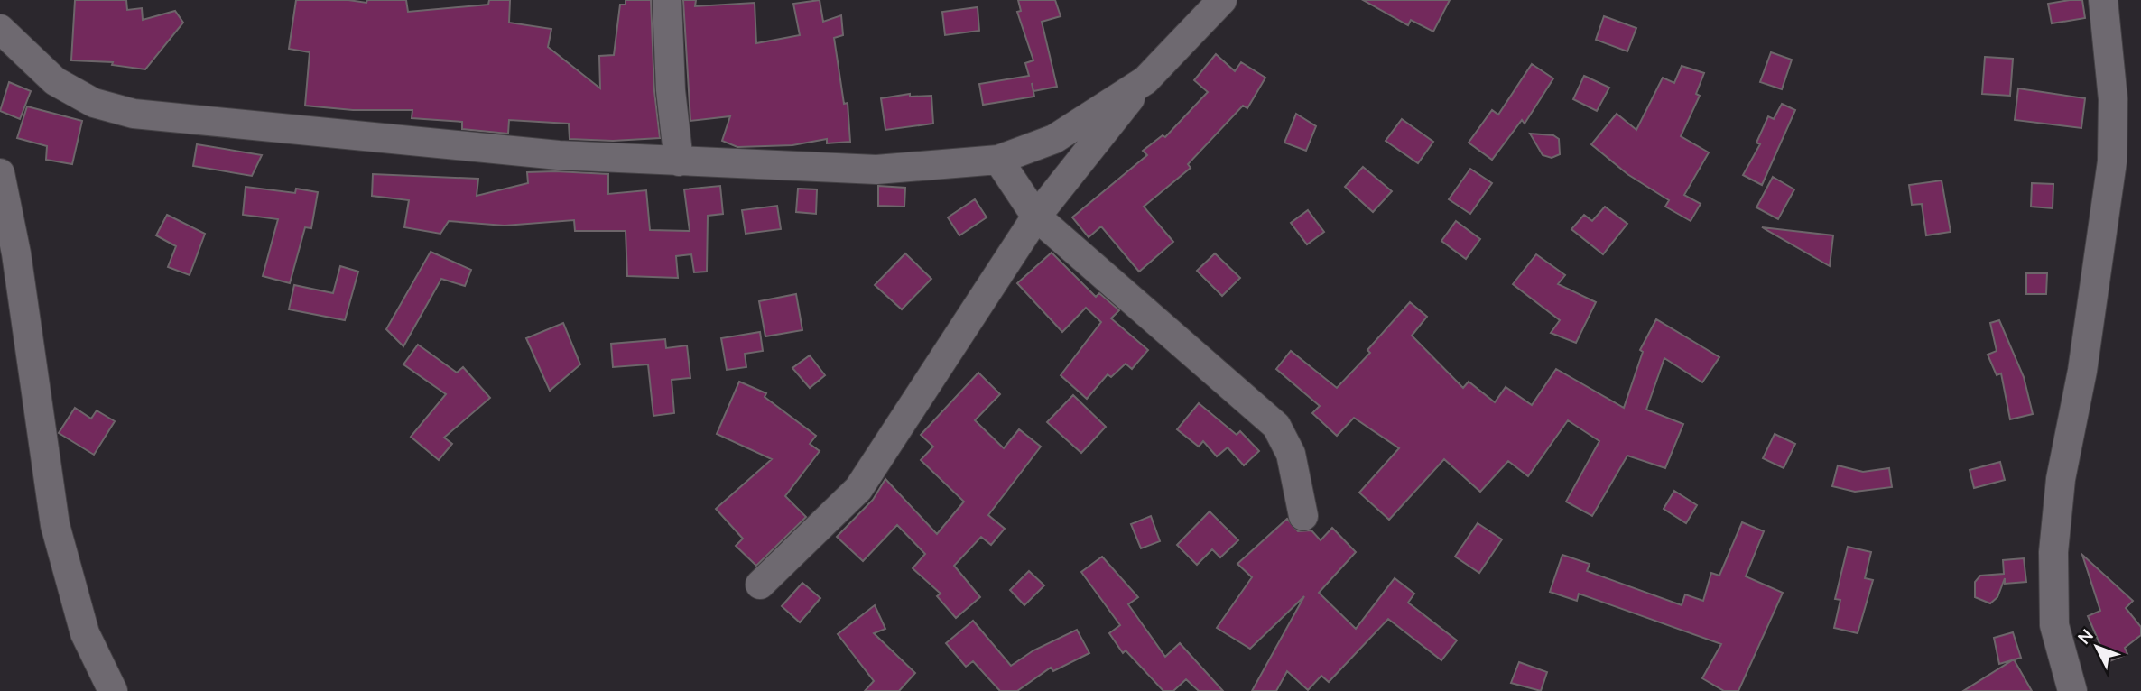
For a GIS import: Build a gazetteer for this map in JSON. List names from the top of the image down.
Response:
{
  "north": "top left"
}
